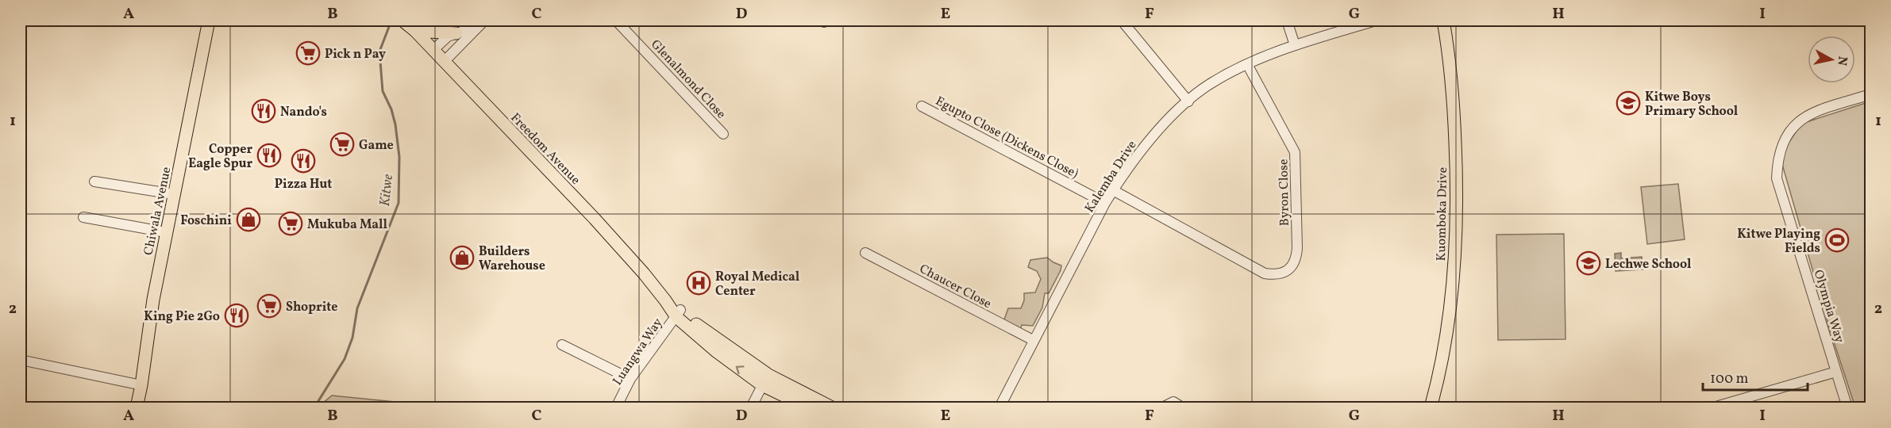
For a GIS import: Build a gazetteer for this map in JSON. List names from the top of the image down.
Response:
{
  "streets": {
    "main road": ["Freedom Avenue", "Chiwala Avenue", "Kuomboka Drive"],
    "street": [
      "Glenalmond Close",
      "Egupto Close (Dickens Close)",
      "Kalemba Drive",
      "Byron Close",
      "Chaucer Close",
      "Olympia Way",
      "Luangwa Way"
    ]
  },
  "crossings": [
    ["Egupto Close (Dickens Close)", "Kalemba Drive"],
    ["Freedom Avenue", "Luangwa Way"],
    ["Kalemba Drive", "Byron Close"],
    ["Kalemba Drive", "Chaucer Close"]
  ],
  "water": ["Kitwe"],
  "places": {
    "supermarket": [
      "Pick n Pay",
      "Game",
      "Mukuba Mall",
      "Shoprite"
    ],
    "school or university": ["Kitwe Boys Primary School", "Lechwe School"],
    "restaurant": [
      "Nando's",
      "Copper Eagle Spur",
      "Pizza Hut",
      "King Pie 2Go"
    ],
    "shop": ["Foschini", "Builders Warehouse"],
    "sports": ["Kitwe Playing Fields"],
    "hospital": ["Royal Medical Center"]
  },
  "scale_bar": "100 m",
  "north": "right",
  "grid": {
    "columns": [
      "A",
      "B",
      "C",
      "D",
      "E",
      "F",
      "G",
      "H",
      "I"
    ],
    "rows": ["1", "2"]
  }
}
